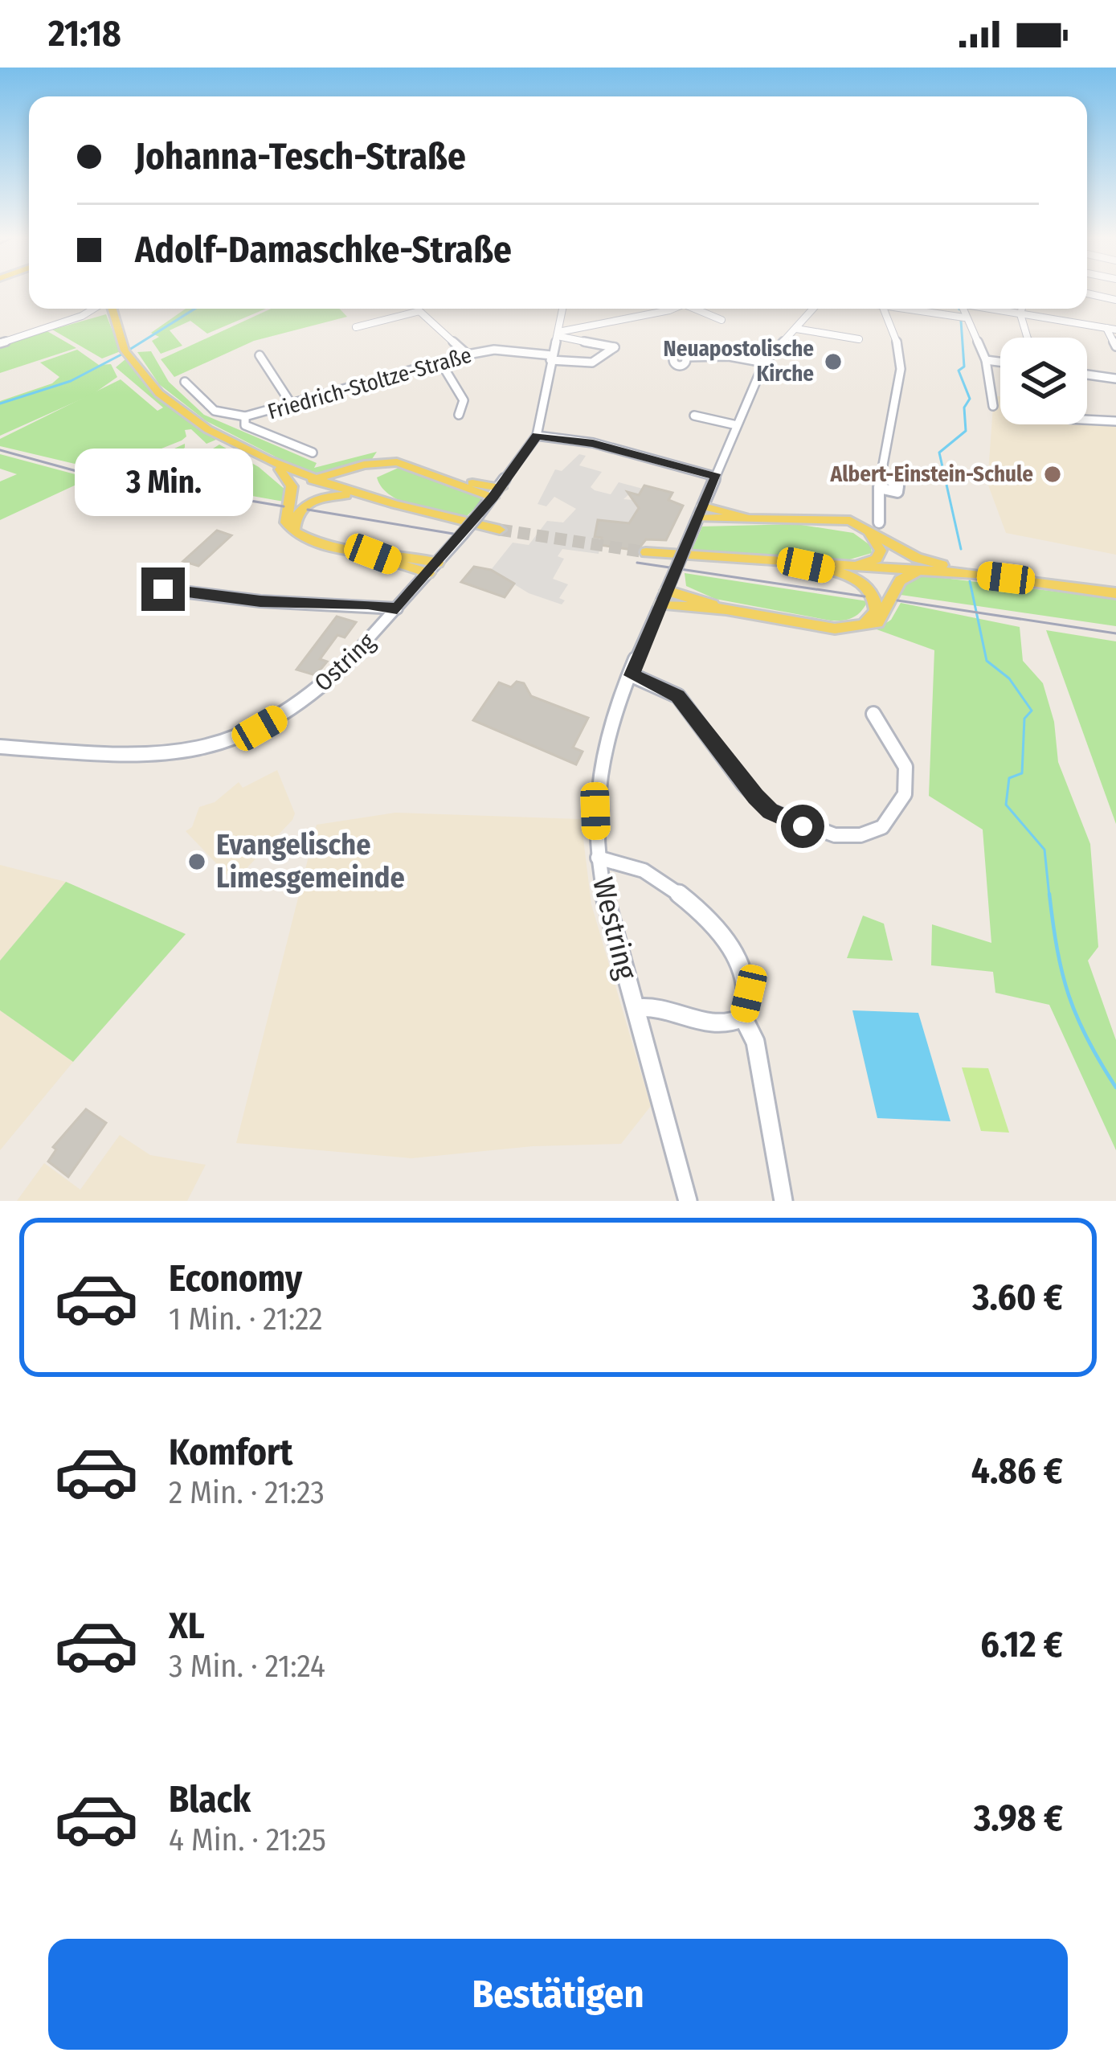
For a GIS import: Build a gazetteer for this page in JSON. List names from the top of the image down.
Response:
{
  "streets": {
    "street": ["Friedrich-Stoltze-Straße", "Ostring", "Westring"]
  },
  "places": ["Neuapostolische Kirche", "Albert-Einstein-Schule", "Evangelische Limesgemeinde"],
  "page": {
    "status": "21:18",
    "banner": ["Johanna-Tesch-Straße", "Adolf-Damaschke-Straße"],
    "bubble": "3 Min.",
    "list": [
      {
        "name": "Economy",
        "note": "1 Min. · 21:22",
        "value": "3.60 €"
      },
      {
        "name": "Komfort",
        "note": "2 Min. · 21:23",
        "value": "4.86 €"
      },
      {
        "name": "XL",
        "note": "3 Min. · 21:24",
        "value": "6.12 €"
      },
      {
        "name": "Black",
        "note": "4 Min. · 21:25",
        "value": "3.98 €"
      }
    ],
    "buttons": "Bestätigen"
  }
}
